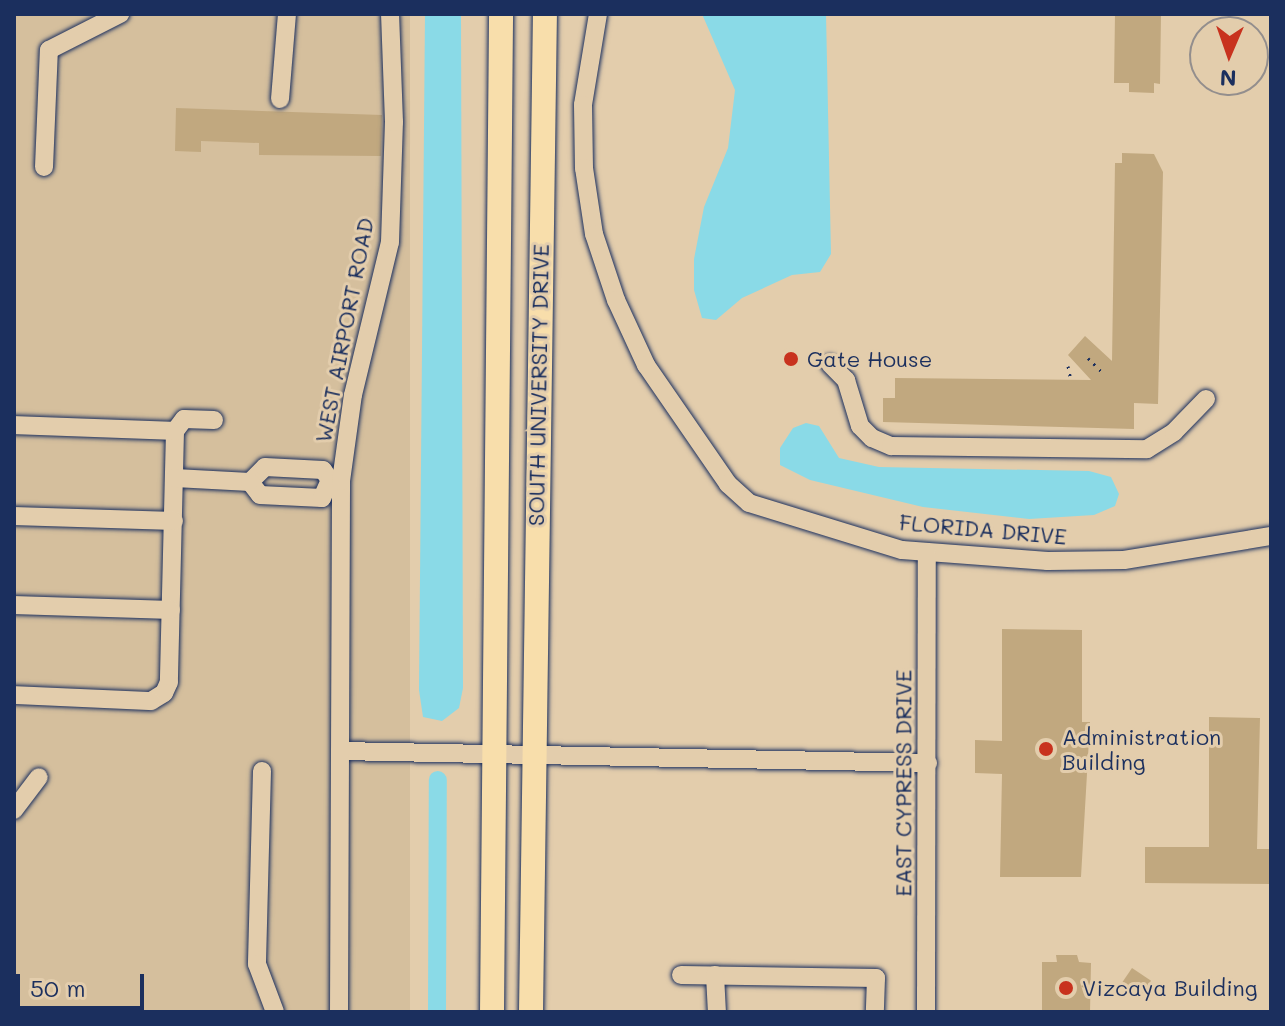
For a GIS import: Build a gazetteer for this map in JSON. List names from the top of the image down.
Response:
{
  "streets": {
    "main road": ["SOUTH UNIVERSITY DRIVE"],
    "street": ["WEST AIRPORT ROAD", "FLORIDA DRIVE", "EAST CYPRESS DRIVE"]
  },
  "crossings": [
    ["FLORIDA DRIVE", "EAST CYPRESS DRIVE"]
  ],
  "places": ["Gate House", "Administration Building", "Vizcaya Building"],
  "scale_bar": "50 m",
  "north": "bottom"
}
